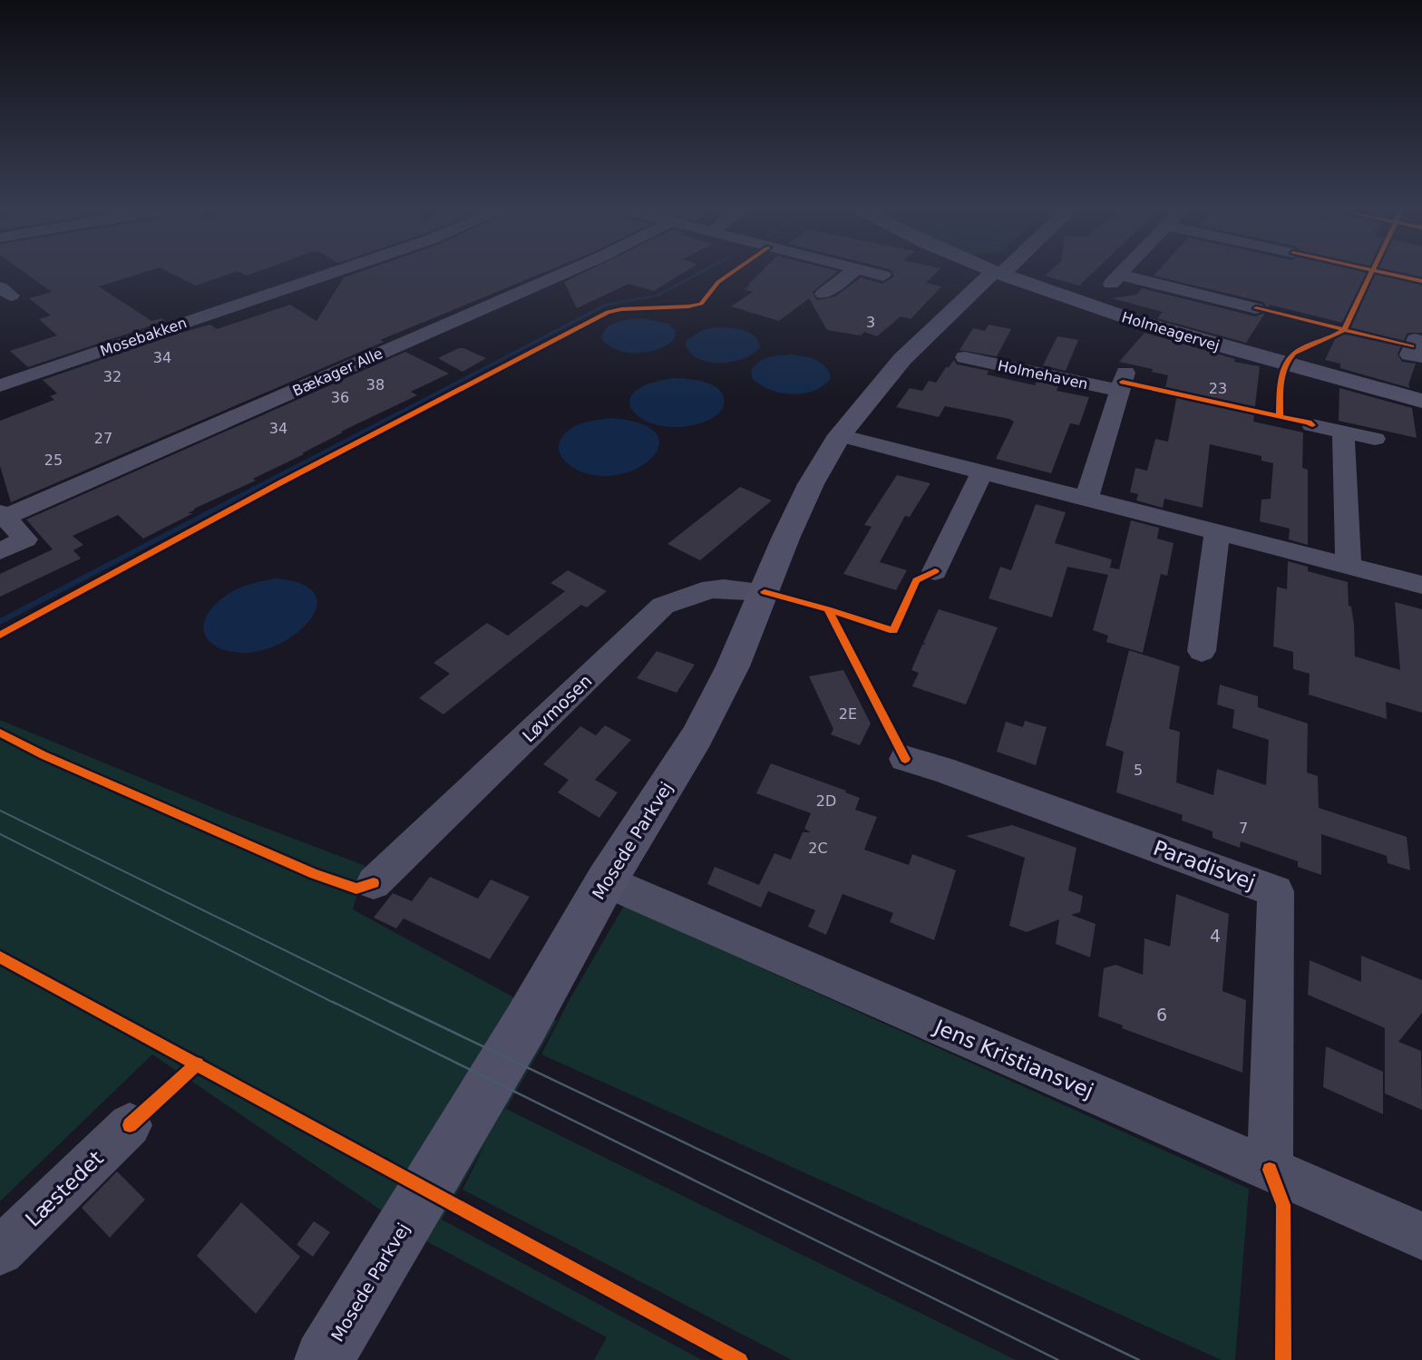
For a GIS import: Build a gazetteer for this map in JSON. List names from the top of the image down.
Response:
{
  "streets": {
    "street": [
      "Holmeagervej",
      "Mosebakken",
      "Bækager Alle",
      "Holmehaven",
      "Løvmosen",
      "Mosede Parkvej",
      "Paradisvej",
      "Jens Kristiansvej",
      "Læstedet"
    ]
  },
  "crossings": [
    ["Holmeagervej", "Mosede Parkvej"],
    ["Løvmosen", "Mosede Parkvej"],
    ["Mosede Parkvej", "Jens Kristiansvej"],
    ["Paradisvej", "Jens Kristiansvej"]
  ],
  "house_numbers": [
    "3",
    "34",
    "32",
    "38",
    "23",
    "36",
    "34",
    "27",
    "25",
    "2E",
    "5",
    "2D",
    "7",
    "2C",
    "4",
    "6"
  ]
}
